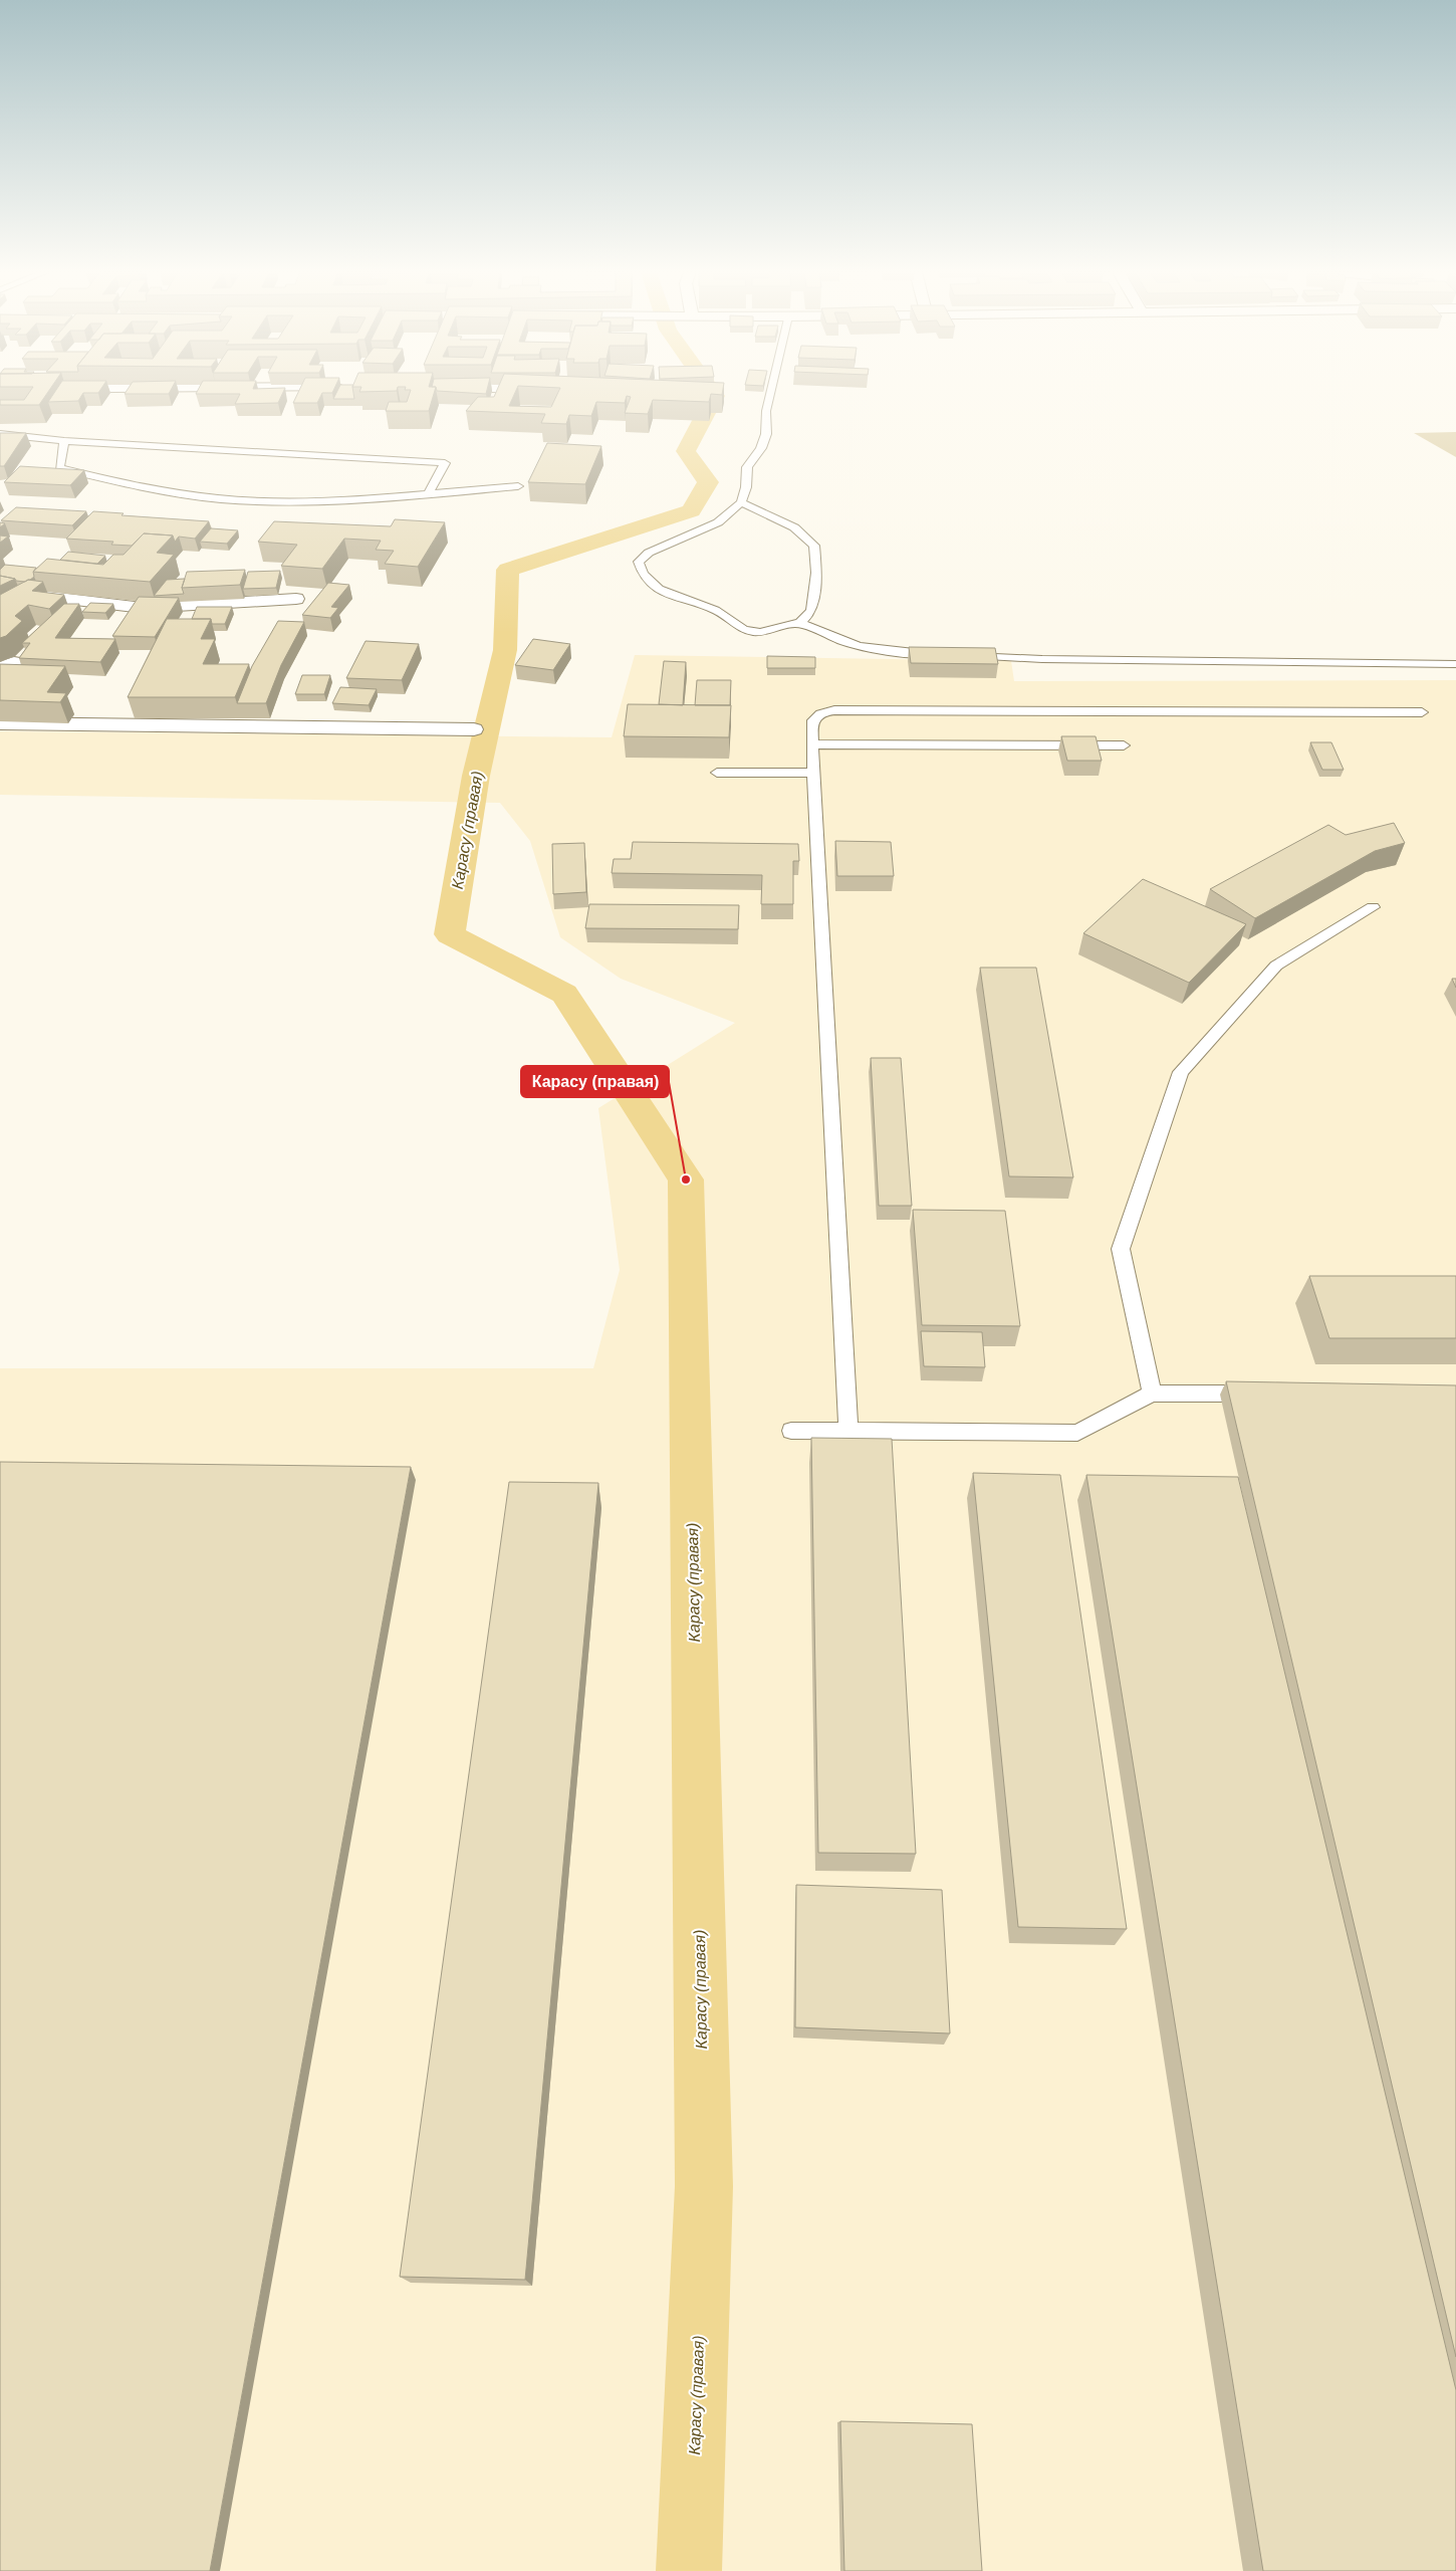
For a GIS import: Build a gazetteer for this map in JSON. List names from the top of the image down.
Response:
{
  "water": ["Карасу (правая)"],
  "places": ["Карасу (правая)"]
}
